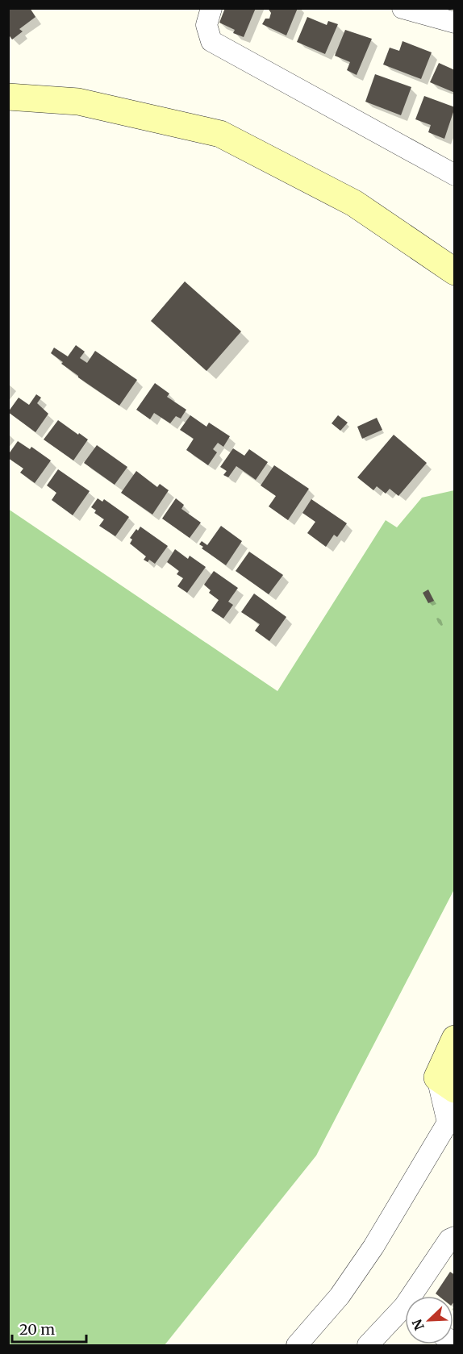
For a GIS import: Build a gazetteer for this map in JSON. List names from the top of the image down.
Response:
{
  "scale_bar": "20 m",
  "north": "bottom left"
}
